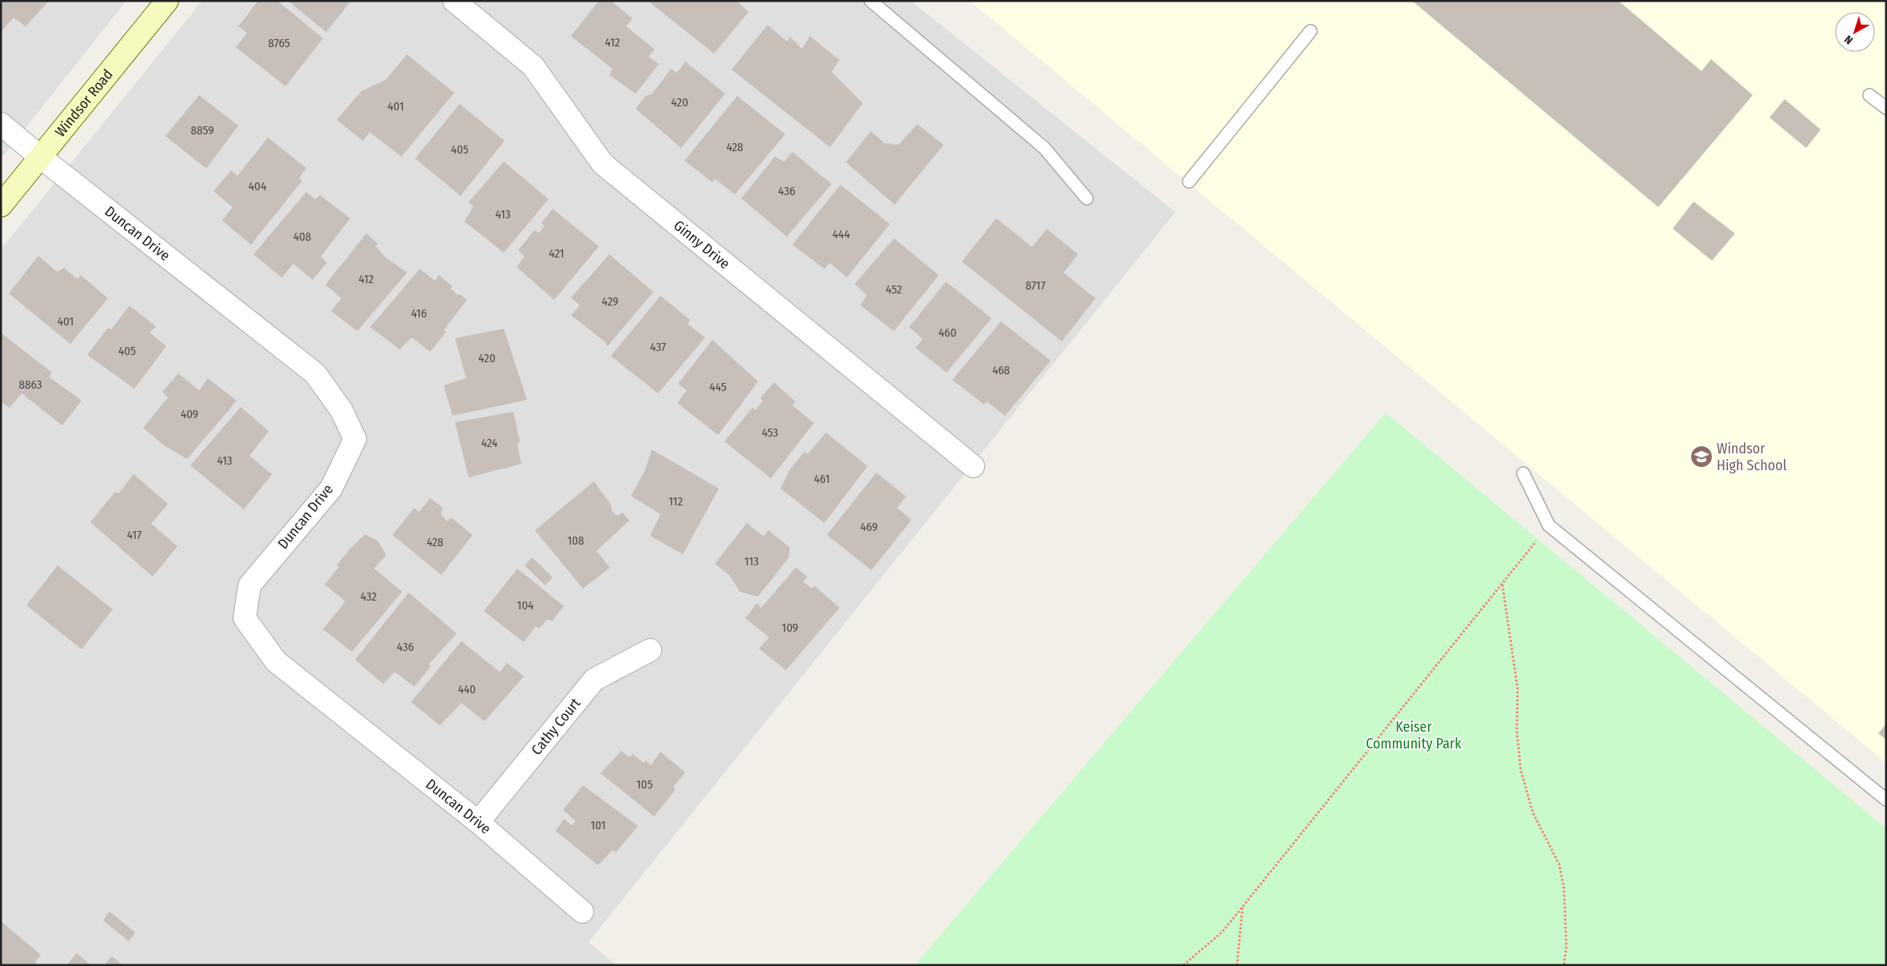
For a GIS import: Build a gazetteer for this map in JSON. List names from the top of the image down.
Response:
{
  "streets": {
    "main road": ["Windsor Road"],
    "street": ["Duncan Drive", "Ginny Drive", "Cathy Court"]
  },
  "crossings": [
    ["Windsor Road", "Duncan Drive"],
    ["Duncan Drive", "Cathy Court"]
  ],
  "parks": ["Keiser Community Park"],
  "places": {
    "school or university": ["Windsor High School"]
  },
  "house_numbers": [
    "412",
    "8765",
    "420",
    "401",
    "8859",
    "428",
    "405",
    "404",
    "436",
    "413",
    "444",
    "408",
    "421",
    "412",
    "8717",
    "452",
    "429",
    "416",
    "401",
    "460",
    "437",
    "405",
    "420",
    "468",
    "8863",
    "445",
    "409",
    "453",
    "424",
    "413",
    "461",
    "112",
    "469",
    "417",
    "108",
    "428",
    "113",
    "432",
    "104",
    "109",
    "436",
    "440",
    "105",
    "101"
  ],
  "north": "bottom left"
}
